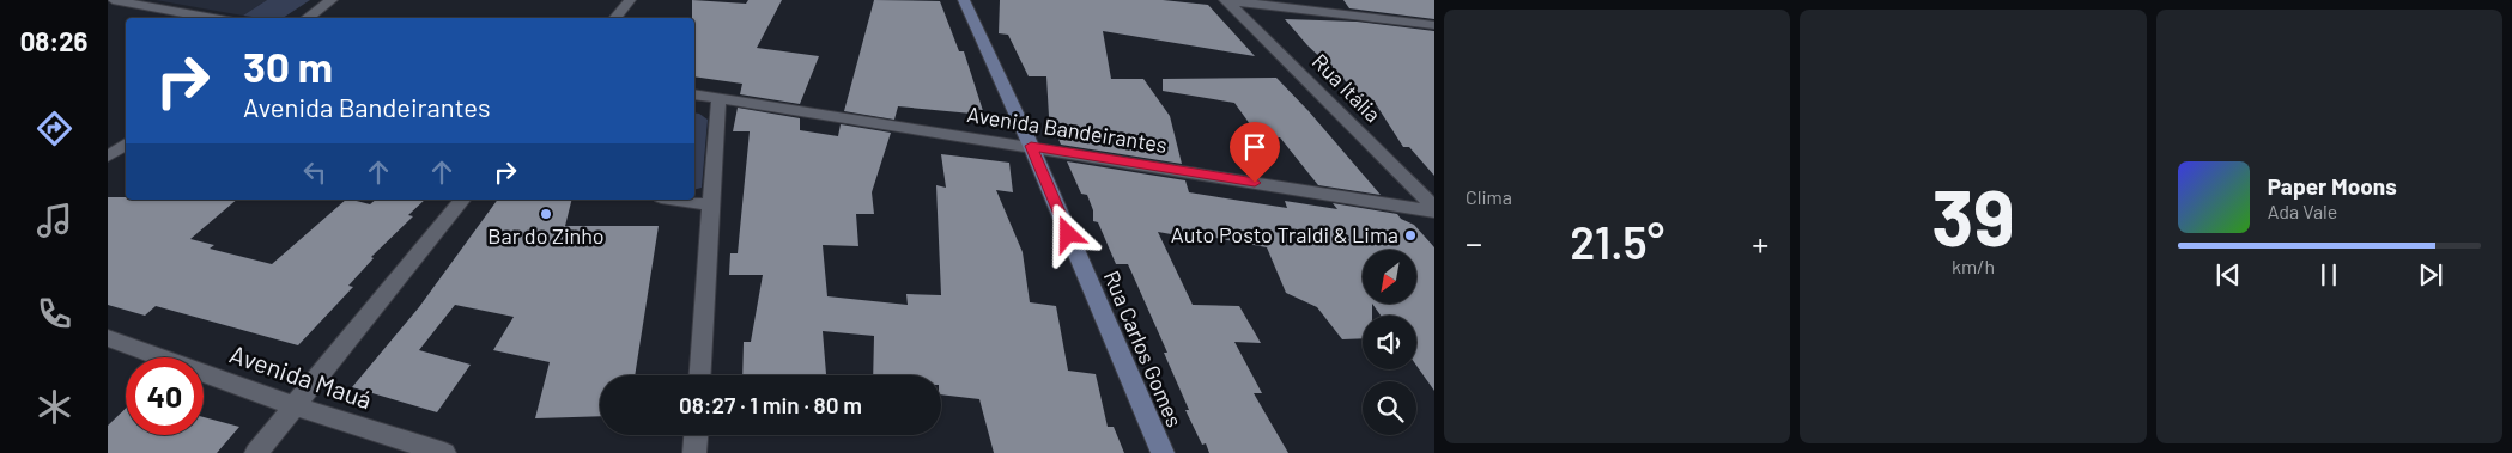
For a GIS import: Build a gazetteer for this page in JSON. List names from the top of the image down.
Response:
{
  "streets": {
    "street": [
      "Rua Itália",
      "Avenida Bandeirantes",
      "Rua Carlos Gomes",
      "Avenida Mauá"
    ]
  },
  "crossings": [
    ["Avenida Bandeirantes", "Rua Carlos Gomes"]
  ],
  "places": ["Bar do Zinho", "Auto Posto Traldi & Lima"],
  "north": "bottom left",
  "page": {
    "tabs": "08:26",
    "tile": [
      "Clima",
      ["39", "km/h"]
    ],
    "turn": ["30 m", "Avenida Bandeirantes"],
    "song": ["Paper Moons", "Ada Vale"],
    "heat": ["−", "21.5°", "+"],
    "limit": "40",
    "trip": "08:27 · 1 min · 80 m"
  }
}
